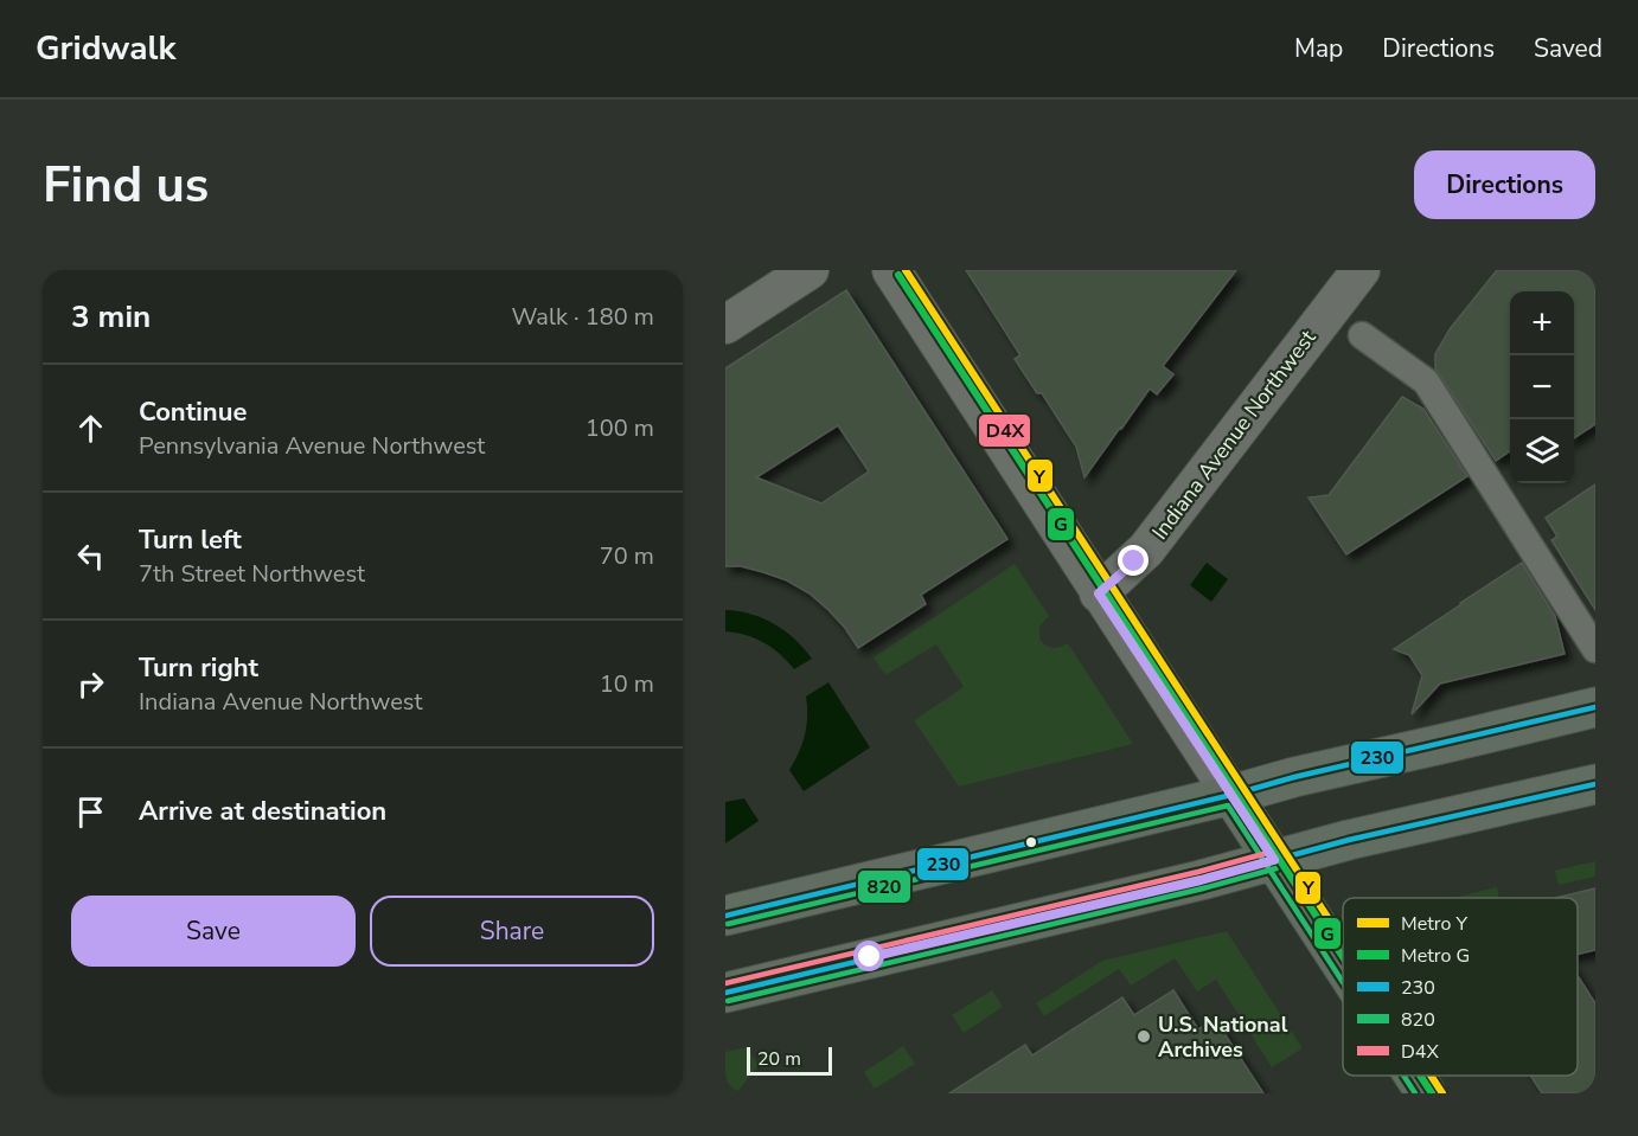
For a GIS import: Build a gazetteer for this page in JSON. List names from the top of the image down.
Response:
{
  "streets": {
    "main road": ["Indiana Avenue Northwest"]
  },
  "places": ["U.S. National Archives"],
  "lines": [
    "metro line Y",
    "transit line D4X",
    "metro line G",
    "transit line 230",
    "transit line 820"
  ],
  "legend": [
    "Metro Y",
    "Metro G",
    "230",
    "820",
    "D4X"
  ],
  "scale_bar": "20 m",
  "page": {
    "header": "Gridwalk",
    "nav": ["Map", "Directions", "Saved"],
    "buttons": [
      "Directions",
      ["Save", "Share"]
    ],
    "title": "Find us",
    "heading": ["3 min", "Walk · 180 m"],
    "map_buttons": ["+", "−"],
    "list": [
      ["Continue", "Pennsylvania Avenue Northwest", "100 m"],
      ["Turn left", "7th Street Northwest", "70 m"],
      ["Turn right", "Indiana Avenue Northwest", "10 m"],
      "Arrive at destination"
    ],
    "scale": "20 m"
  }
}
